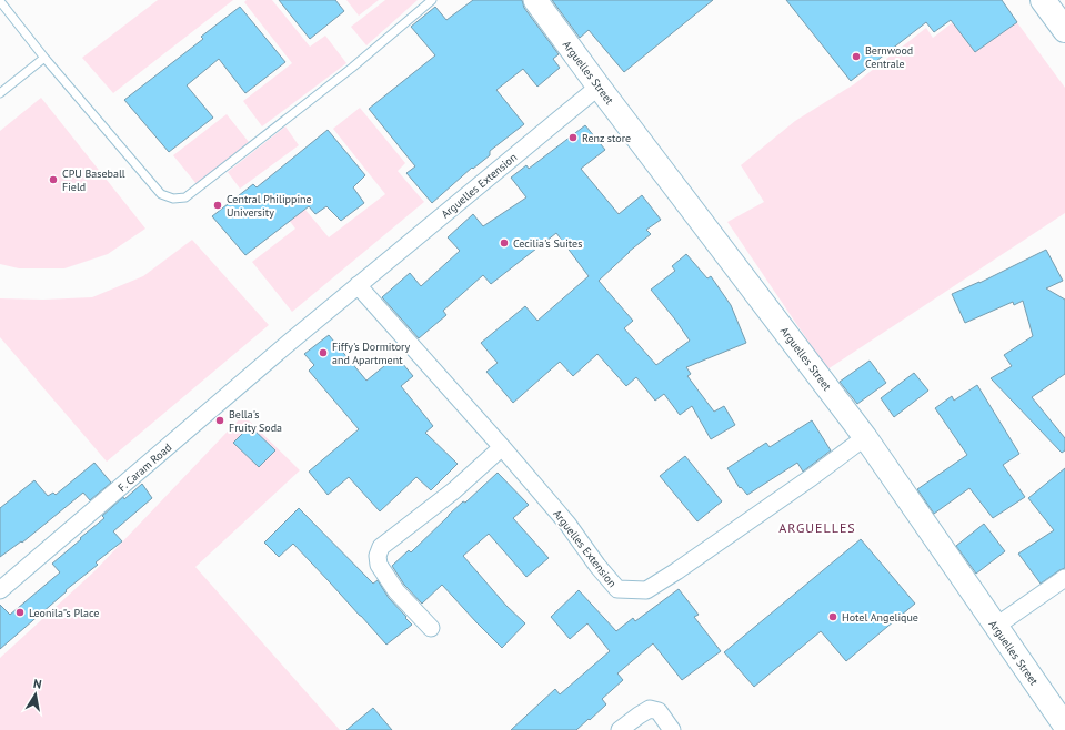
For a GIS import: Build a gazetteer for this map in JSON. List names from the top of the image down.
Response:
{
  "streets": {
    "street": ["Arguelles Street", "Arguelles Extension", "F. Caram Road"]
  },
  "crossings": [
    ["Arguelles Street", "Arguelles Extension"],
    ["Arguelles Extension", "F. Caram Road"]
  ],
  "districts": ["ARGUELLES"],
  "places": [
    "Bernwood Centrale",
    "Renz store",
    "CPU Baseball Field",
    "Central Philippine University",
    "Cecilia's Suites",
    "Fiffy's Dormitory and Apartment",
    "Bella's Fruity Soda",
    "Leonila\"s Place",
    "Hotel Angelique"
  ],
  "north": "top"
}
